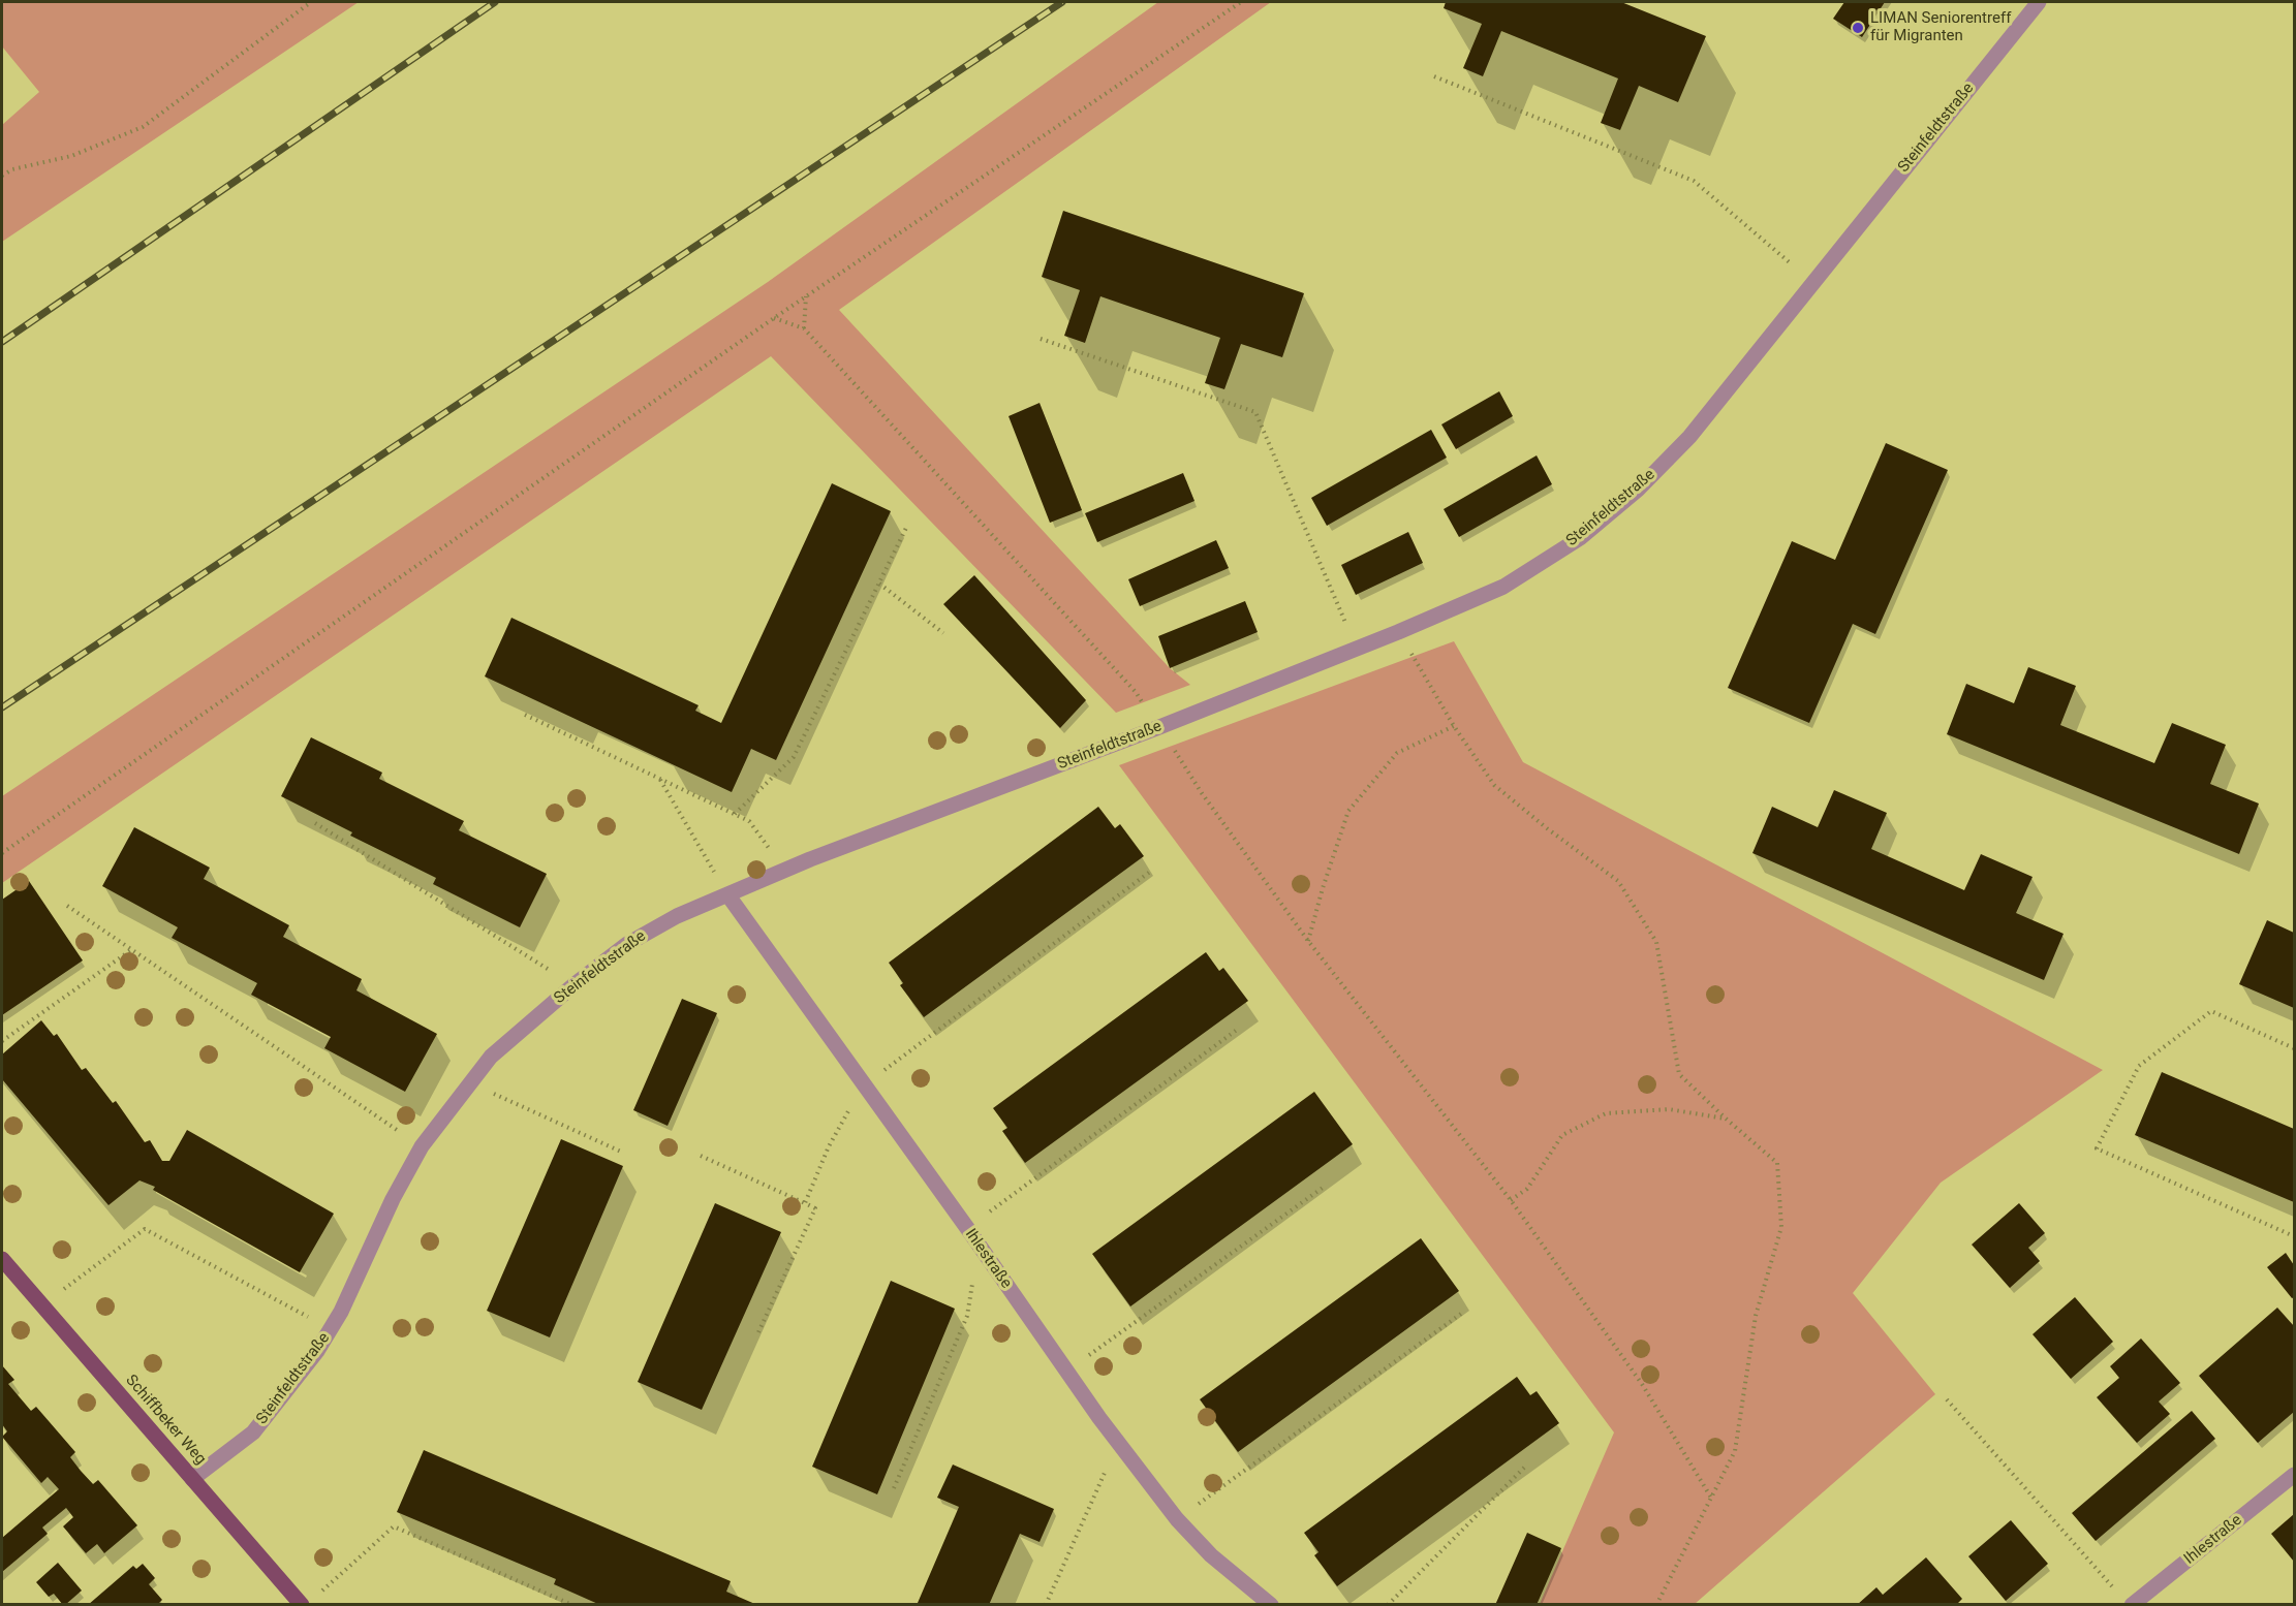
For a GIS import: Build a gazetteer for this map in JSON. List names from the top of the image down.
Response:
{
  "streets": {
    "main road": ["Schiffbeker Weg"],
    "street": ["Steinfeldtstraße", "Ihlestraße"]
  },
  "crossings": [
    ["Steinfeldtstraße", "Ihlestraße"],
    ["Steinfeldtstraße", "Schiffbeker Weg"]
  ],
  "places": ["LIMAN Seniorentreff für Migranten"]
}
